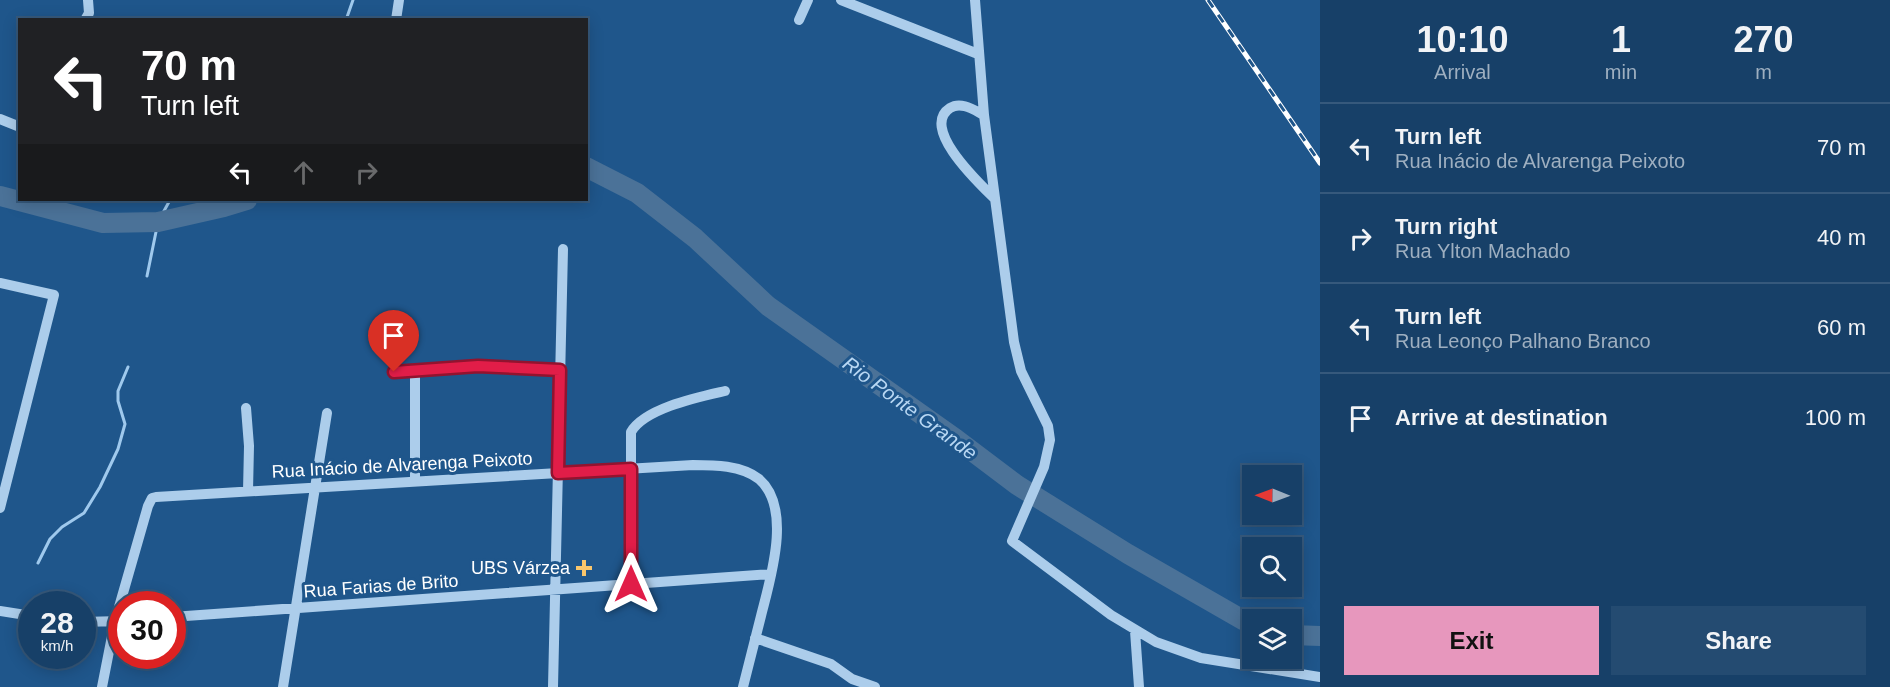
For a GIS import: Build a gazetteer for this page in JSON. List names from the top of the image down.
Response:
{
  "streets": {
    "street": ["Rua Inácio de Alvarenga Peixoto", "Rua Farias de Brito"]
  },
  "crossings": [
    ["Rua Inácio de Alvarenga Peixoto", "Rua Farias de Brito"]
  ],
  "water": ["Rio Ponte Grande"],
  "places": {
    "health": ["UBS Várzea"]
  },
  "north": "left",
  "page": {
    "eta": [
      "10:10",
      "Arrival",
      "1",
      "min",
      "270",
      "m"
    ],
    "turn": ["70 m", "Turn left"],
    "list": [
      {
        "name": "Turn left",
        "note": "Rua Inácio de Alvarenga Peixoto",
        "value": "70 m"
      },
      {
        "name": "Turn right",
        "note": "Rua Ylton Machado",
        "value": "40 m"
      },
      {
        "name": "Turn left",
        "note": "Rua Leonço Palhano Branco",
        "value": "60 m"
      },
      {
        "name": "Arrive at destination",
        "value": "100 m"
      }
    ],
    "speed": "28 km/h",
    "limit": "30",
    "buttons": ["Exit", "Share"]
  }
}
